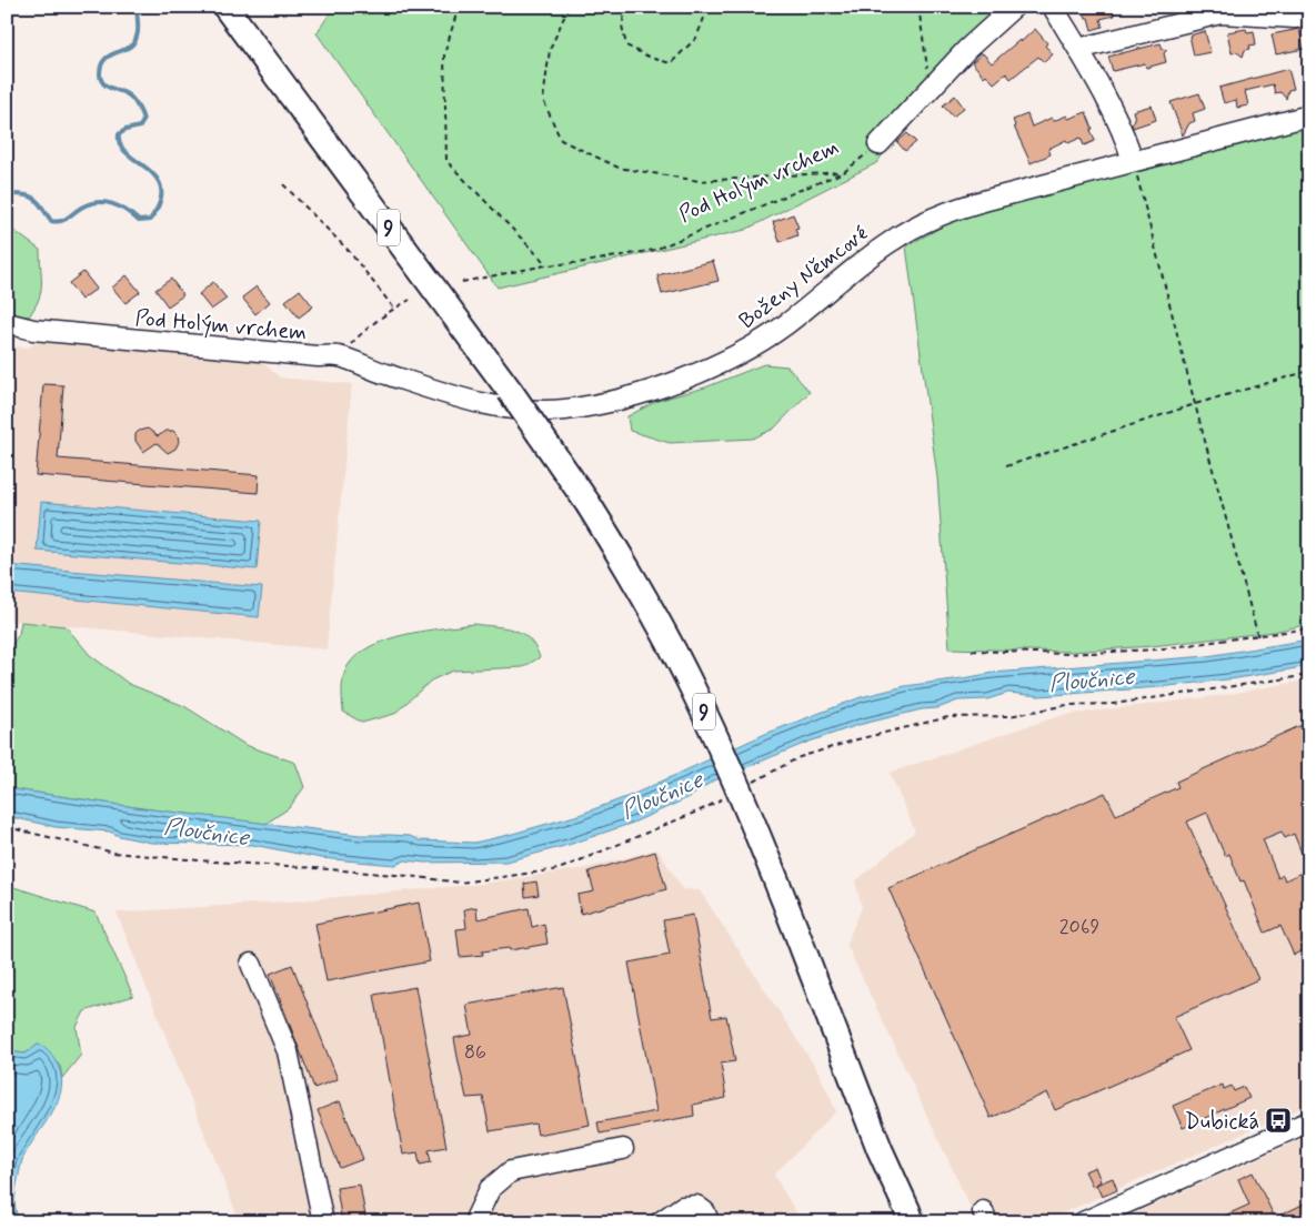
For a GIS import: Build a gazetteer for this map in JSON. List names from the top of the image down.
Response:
{
  "streets": {
    "main road": ["9"],
    "street": ["Pod Holým vrchem", "Boženy Němcové"]
  },
  "crossings": [
    ["Pod Holým vrchem", "Boženy Němcové"]
  ],
  "water": ["Ploučnice"],
  "places": {
    "bus stop": ["Dubická"]
  },
  "house_numbers": ["2069", "86"]
}
